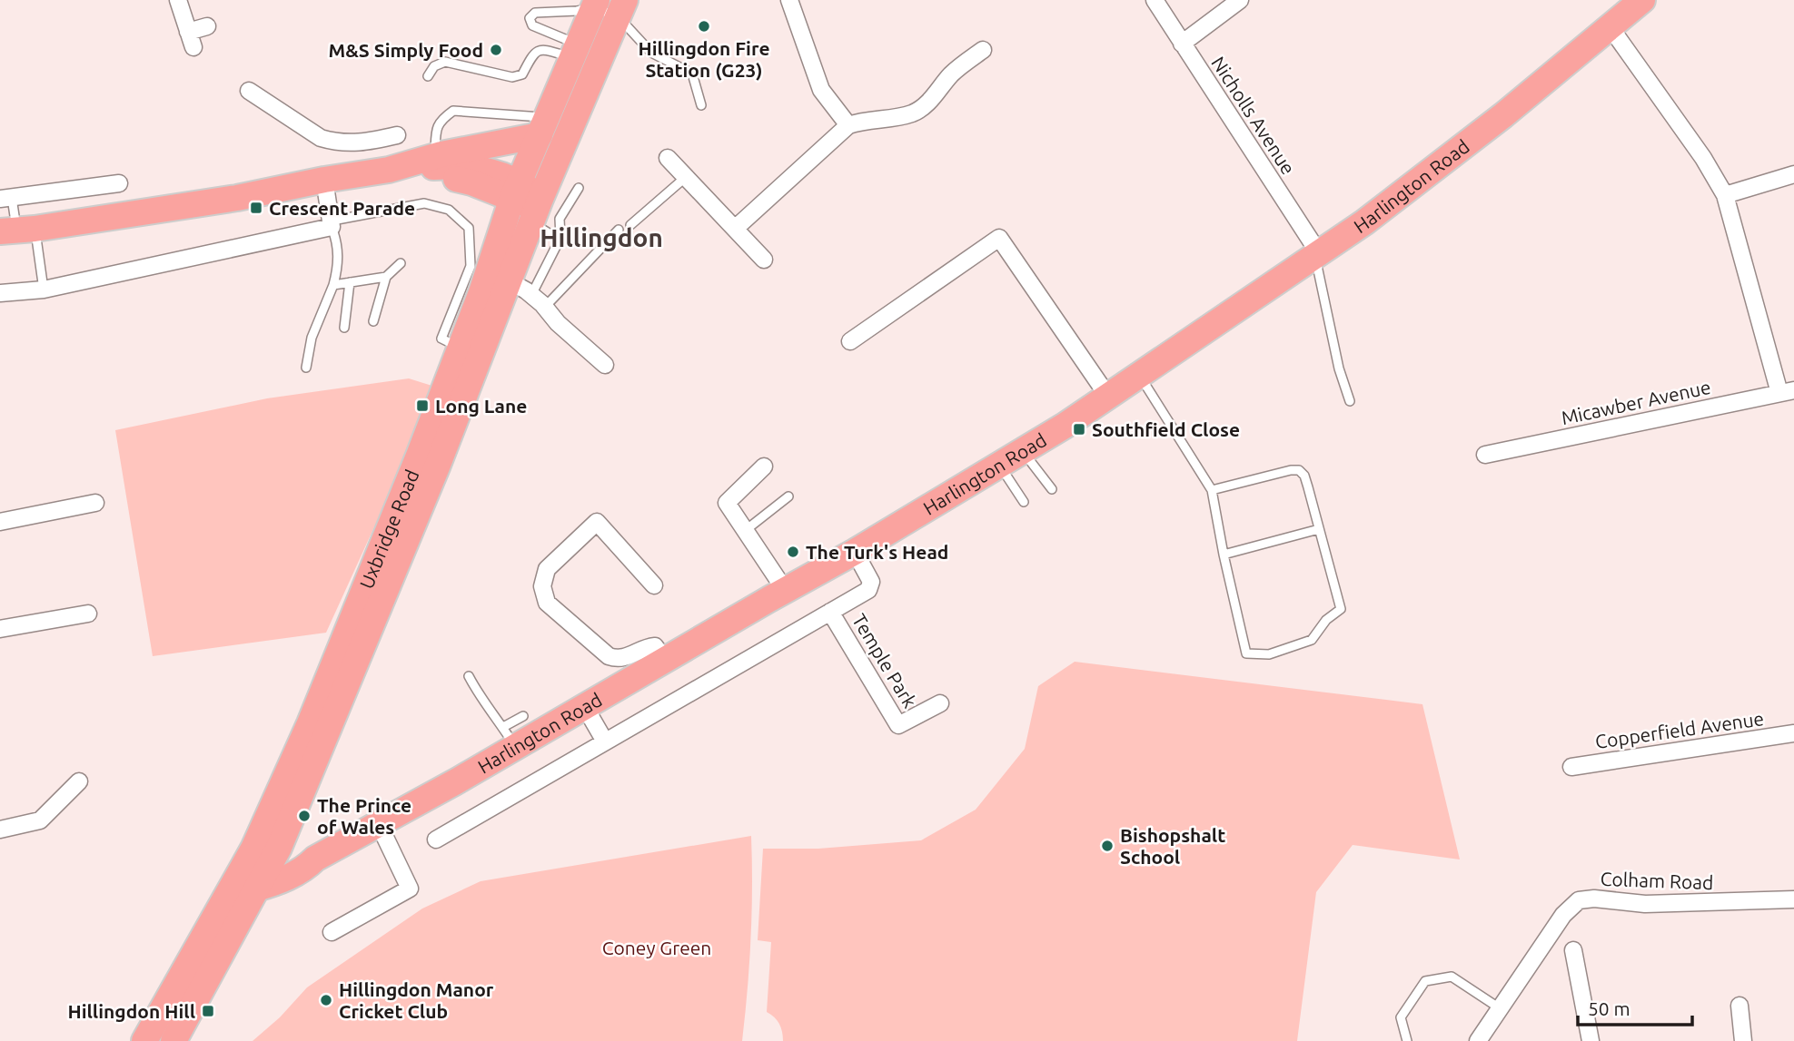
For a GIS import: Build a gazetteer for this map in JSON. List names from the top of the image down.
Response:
{
  "streets": {
    "main road": ["Harlington Road", "Uxbridge Road"],
    "street": [
      "Nicholls Avenue",
      "Micawber Avenue",
      "Temple Park",
      "Copperfield Avenue",
      "Colham Road"
    ]
  },
  "crossings": [
    ["Nicholls Avenue", "Harlington Road"],
    ["Harlington Road", "Uxbridge Road"]
  ],
  "districts": ["Hillingdon"],
  "parks": ["Coney Green"],
  "places": {
    "other": [
      "Hillingdon Fire Station (G23)",
      "M&S Simply Food",
      "The Turk's Head",
      "The Prince of Wales",
      "Bishopshalt School",
      "Hillingdon Manor Cricket Club"
    ],
    "transit": [
      "Crescent Parade",
      "Long Lane",
      "Southfield Close",
      "Hillingdon Hill"
    ]
  },
  "scale_bar": "50 m"
}
